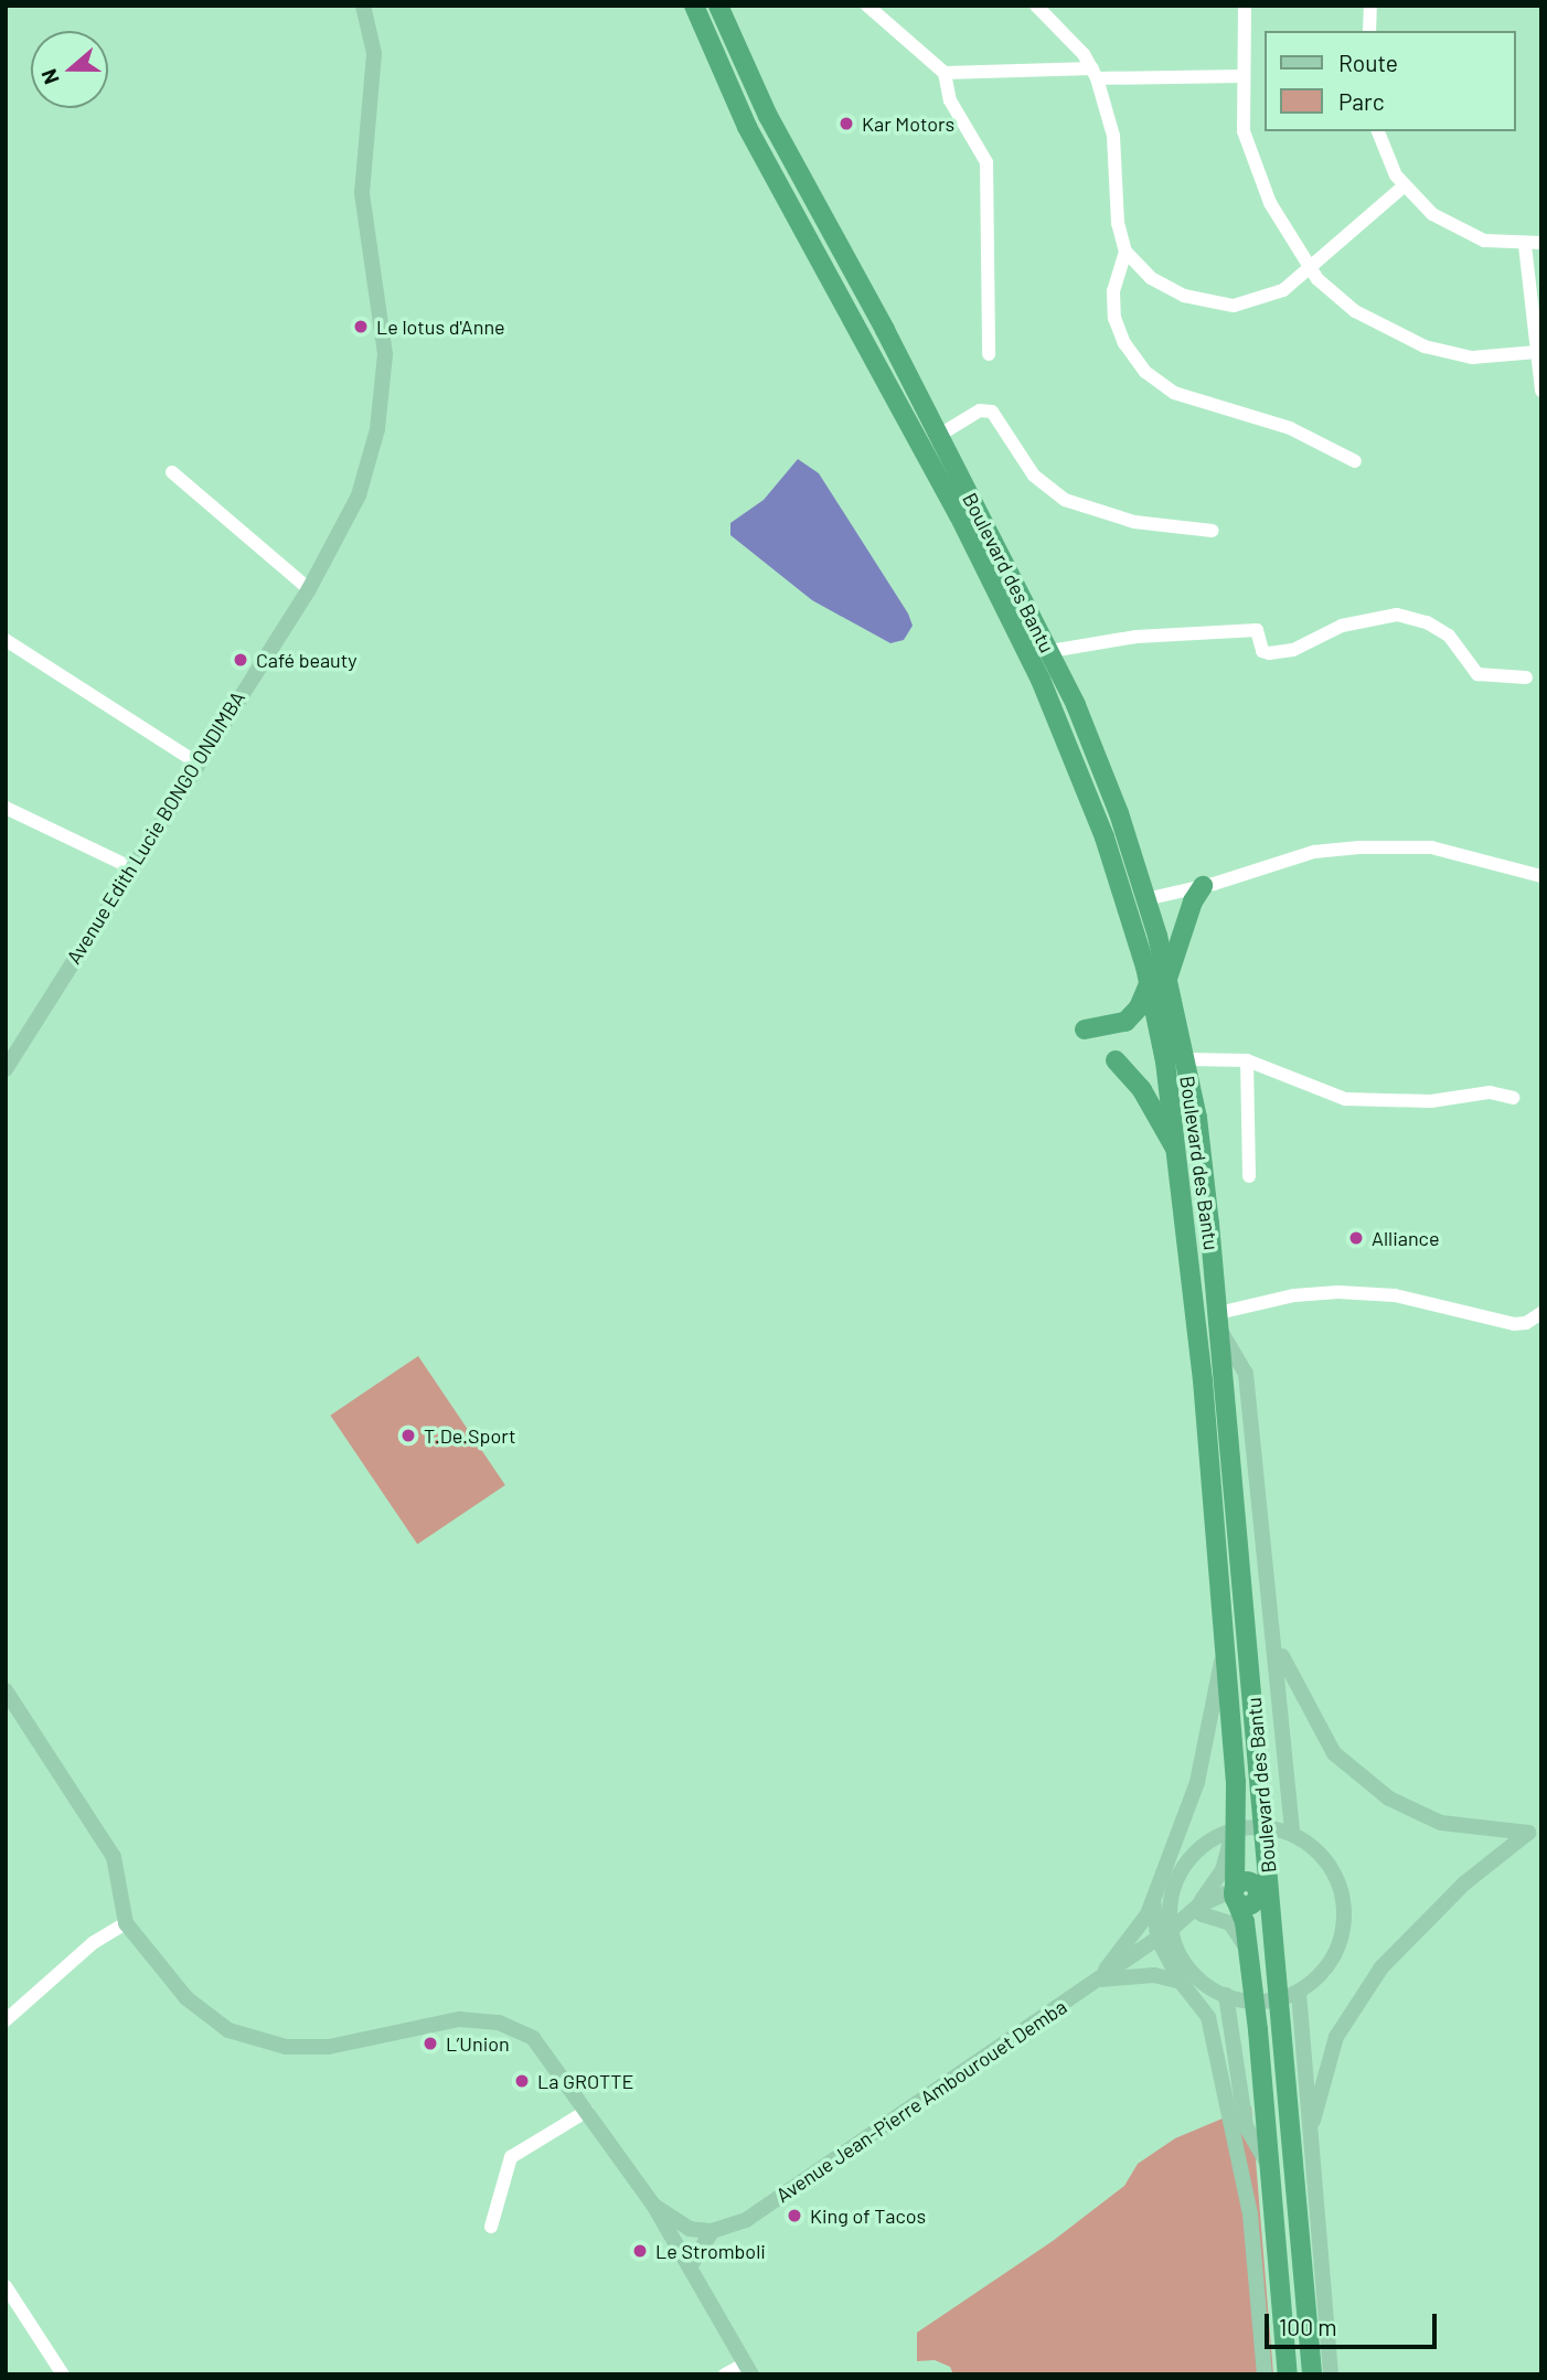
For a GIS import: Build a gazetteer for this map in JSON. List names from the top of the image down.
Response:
{
  "streets": {
    "highway": ["Boulevard des Bantu"],
    "main road": ["Avenue Edith Lucie BONGO ONDIMBA", "Avenue Jean-Pierre Ambourouet Demba"]
  },
  "crossings": [
    ["Boulevard des Bantu", "Avenue Jean-Pierre Ambourouet Demba"]
  ],
  "places": [
    "Kar Motors",
    "Le lotus d'Anne",
    "Café beauty",
    "Alliance",
    "T.De.Sport",
    "L’Union",
    "La GROTTE",
    "King of Tacos",
    "Le Stromboli"
  ],
  "legend": ["Route", "Parc"],
  "scale_bar": "100 m",
  "north": "left"
}
